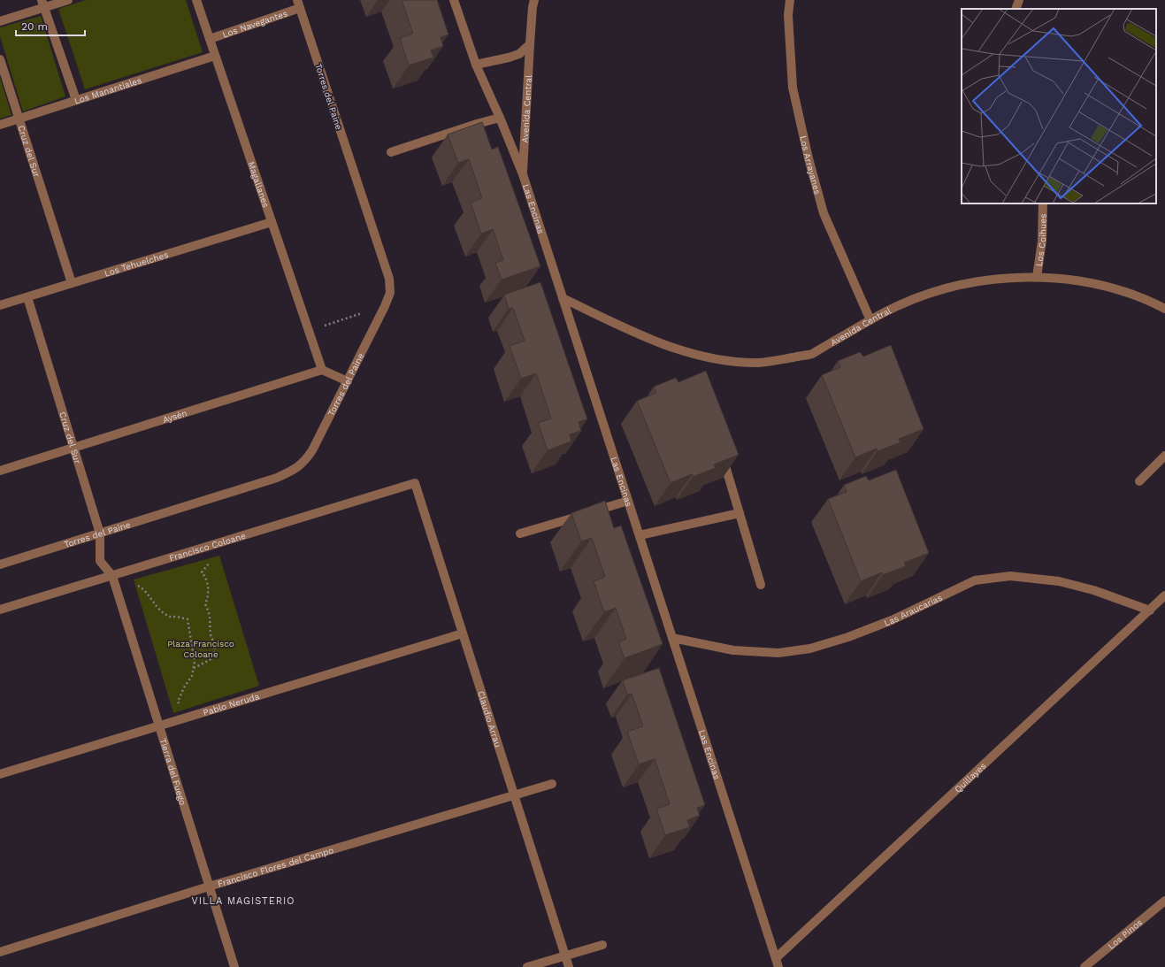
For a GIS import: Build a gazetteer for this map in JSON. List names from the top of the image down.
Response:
{
  "streets": {
    "street": [
      "Los Navegantes",
      "Los Manantiales",
      "Torres del Paine",
      "Avenida Central",
      "Cruz del Sur",
      "Los Arrayanes",
      "Magallanes",
      "Las Encinas",
      "Los Coihues",
      "Los Tehuelches",
      "Aysén",
      "Francisco Coloane",
      "Las Araucarias",
      "Pablo Neruda",
      "Claudio Arrau",
      "Tierra del Fuego",
      "Quillayes",
      "Francisco Flores del Campo",
      "Los Pinos"
    ]
  },
  "crossings": [
    ["Los Navegantes", "Torres del Paine"],
    ["Los Navegantes", "Magallanes"],
    ["Los Manantiales", "Cruz del Sur"],
    ["Los Manantiales", "Magallanes"],
    ["Torres del Paine", "Cruz del Sur"],
    ["Avenida Central", "Los Arrayanes"],
    ["Avenida Central", "Las Encinas"],
    ["Avenida Central", "Los Coihues"],
    ["Cruz del Sur", "Los Tehuelches"],
    ["Cruz del Sur", "Aysén"],
    ["Cruz del Sur", "Francisco Coloane"],
    ["Cruz del Sur", "Tierra del Fuego"],
    ["Magallanes", "Los Tehuelches"],
    ["Magallanes", "Aysén"],
    ["Las Encinas", "Las Araucarias"],
    ["Las Encinas", "Quillayes"],
    ["Francisco Coloane", "Claudio Arrau"],
    ["Francisco Coloane", "Tierra del Fuego"],
    ["Las Araucarias", "Quillayes"],
    ["Pablo Neruda", "Claudio Arrau"],
    ["Pablo Neruda", "Tierra del Fuego"],
    ["Claudio Arrau", "Francisco Flores del Campo"],
    ["Tierra del Fuego", "Francisco Flores del Campo"]
  ],
  "districts": ["VILLA MAGISTERIO"],
  "parks": ["Plaza Francisco Coloane"],
  "scale_bar": "20 m"
}
